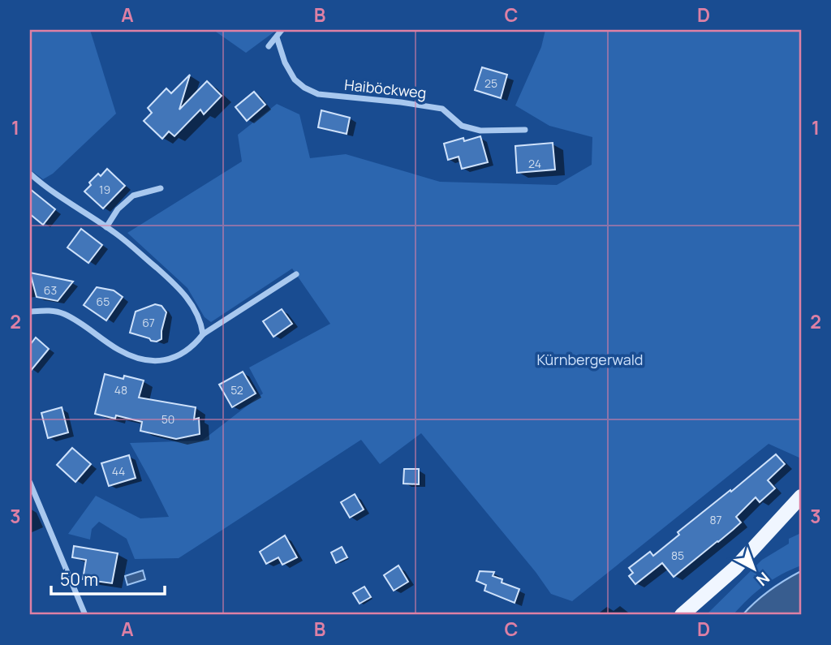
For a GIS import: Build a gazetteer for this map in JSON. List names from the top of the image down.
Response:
{
  "streets": {
    "street": ["Haiböckweg"]
  },
  "parks": ["Kürnbergerwald"],
  "house_numbers": [
    "25",
    "24",
    "19",
    "63",
    "65",
    "67",
    "48",
    "52",
    "50",
    "44",
    "87",
    "85"
  ],
  "scale_bar": "50 m",
  "north": "bottom right",
  "grid": {
    "columns": [
      "A",
      "B",
      "C",
      "D"
    ],
    "rows": ["1", "2", "3"]
  }
}
